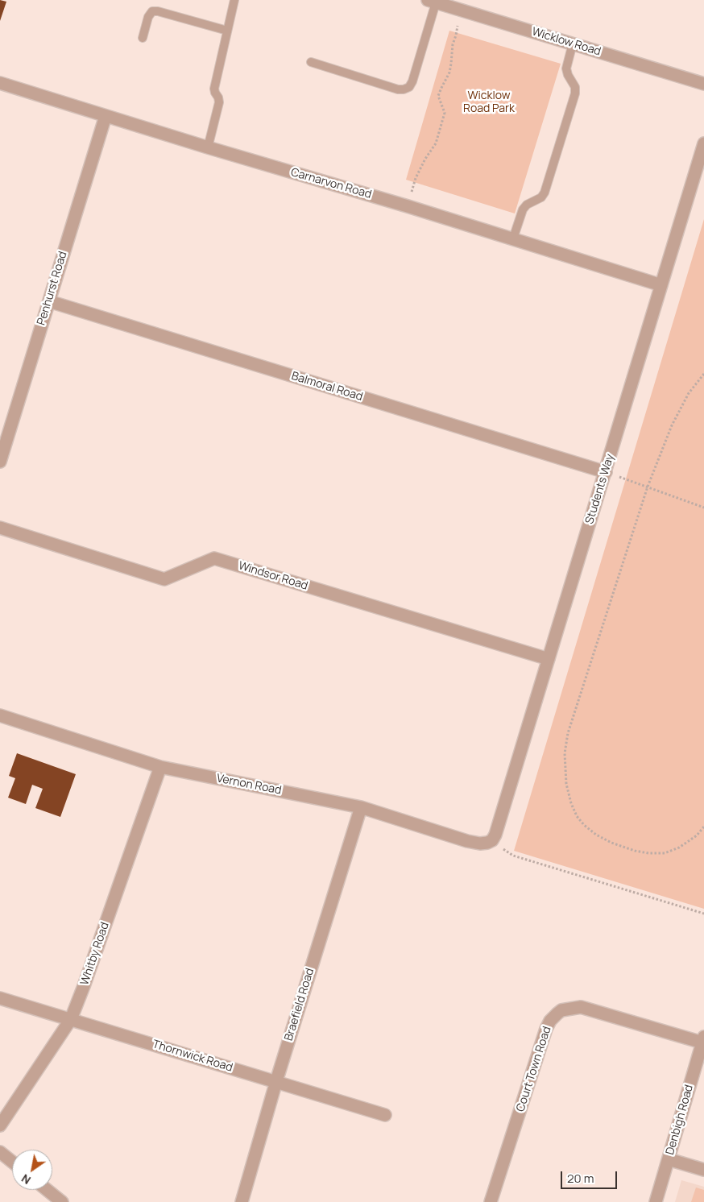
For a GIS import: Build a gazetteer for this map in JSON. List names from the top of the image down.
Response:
{
  "streets": {
    "street": [
      "Wicklow Road",
      "Carnarvon Road",
      "Penhurst Road",
      "Balmoral Road",
      "Students Way",
      "Windsor Road",
      "Vernon Road",
      "Whitby Road",
      "Braefield Road",
      "Thornwick Road",
      "Court Town Road",
      "Denbigh Road"
    ]
  },
  "crossings": [
    ["Carnarvon Road", "Penhurst Road"],
    ["Carnarvon Road", "Students Way"],
    ["Penhurst Road", "Balmoral Road"],
    ["Balmoral Road", "Students Way"],
    ["Students Way", "Windsor Road"],
    ["Students Way", "Vernon Road"],
    ["Vernon Road", "Whitby Road"],
    ["Vernon Road", "Braefield Road"],
    ["Whitby Road", "Thornwick Road"],
    ["Braefield Road", "Thornwick Road"],
    ["Court Town Road", "Denbigh Road"]
  ],
  "parks": ["Wicklow Road Park"],
  "scale_bar": "20 m",
  "north": "bottom left"
}
